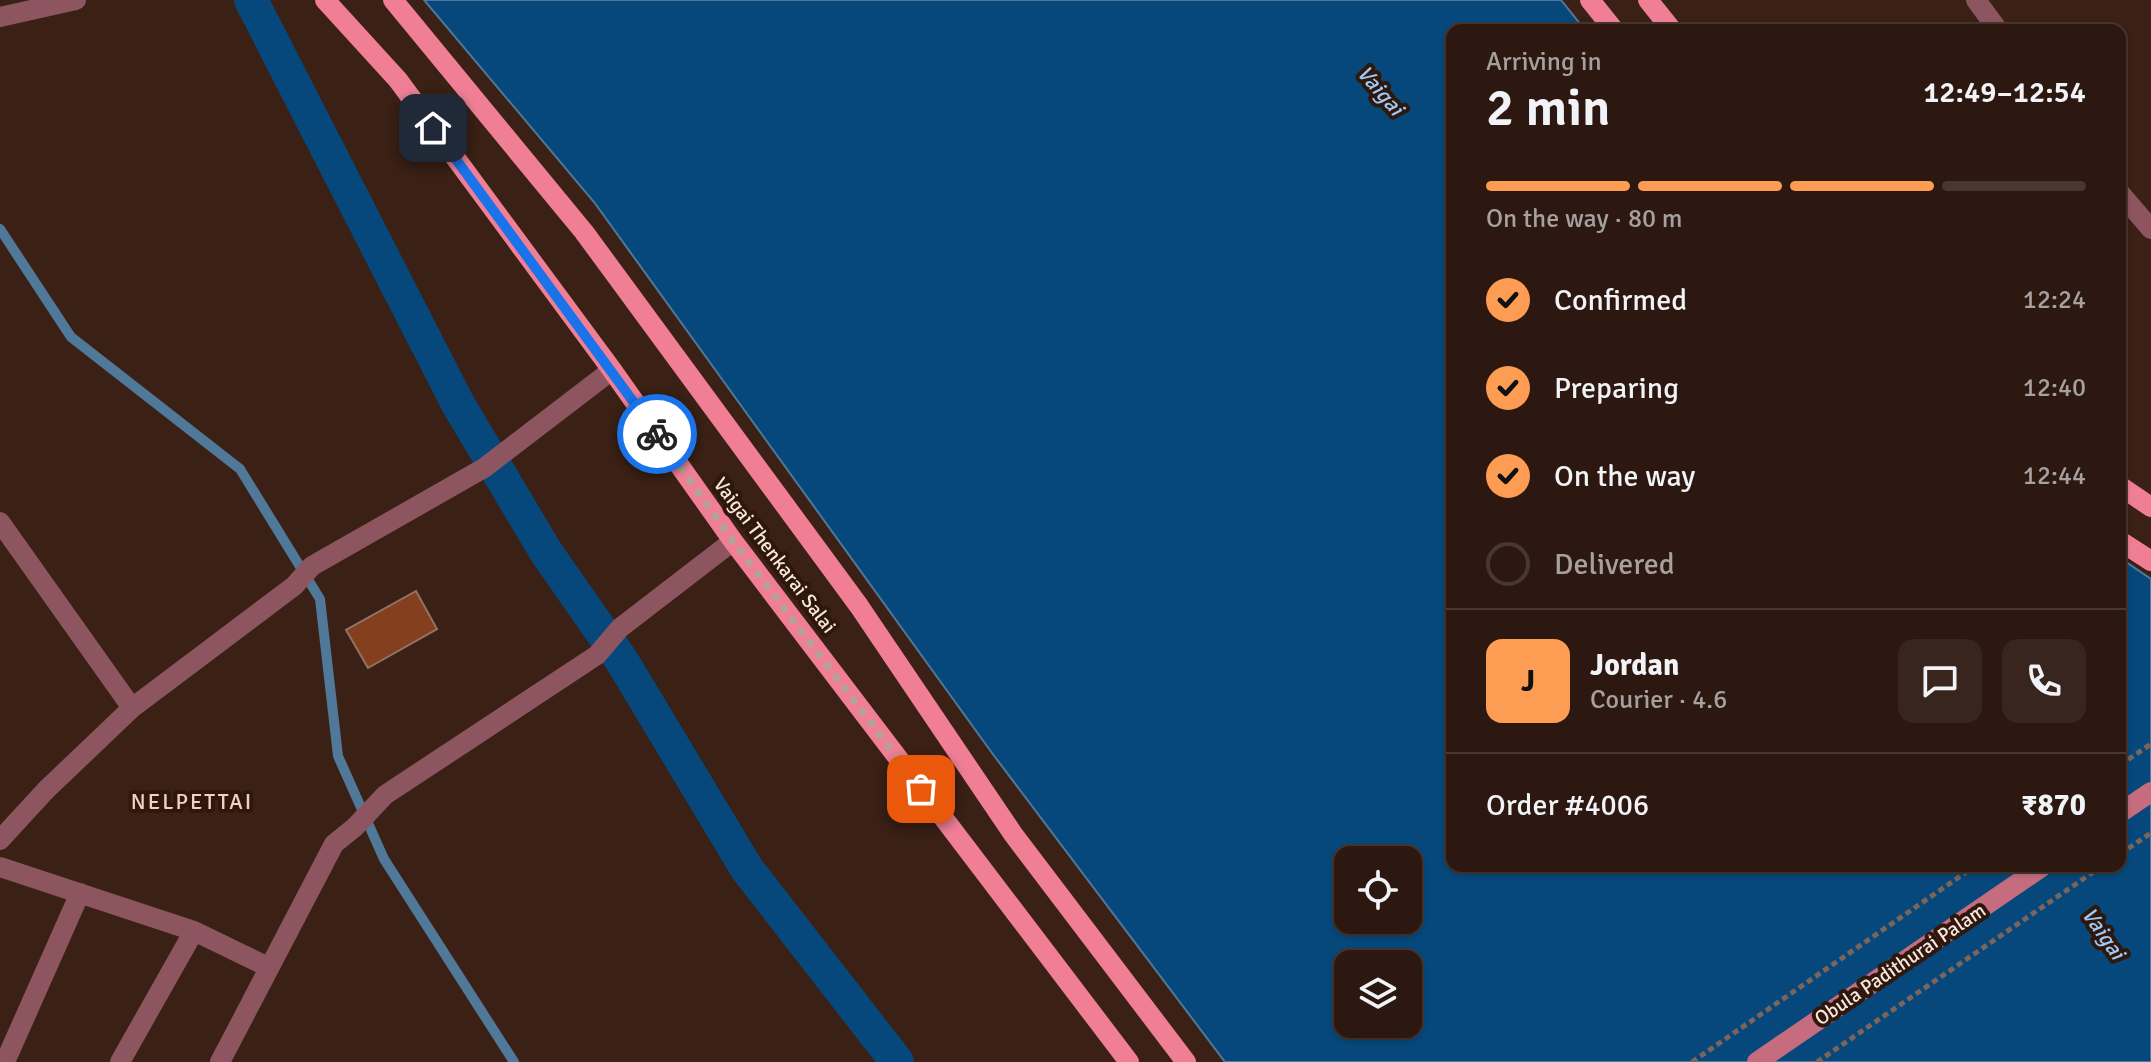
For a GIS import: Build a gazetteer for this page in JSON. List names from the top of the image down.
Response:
{
  "streets": {
    "main road": ["Vaigai Thenkarai Salai", "Obula Padithurai Palam"]
  },
  "districts": ["NELPETTAI"],
  "water": ["Vaigai"],
  "page": {
    "heading": ["2 min", "Arriving in", "12:49–12:54"],
    "panel": [
      "Jordan",
      "Courier · 4.6",
      "Order #4006",
      "₹870"
    ],
    "bar": "On the way · 80 m",
    "list": [
      ["Confirmed", "12:24"],
      ["Preparing", "12:40"],
      ["On the way", "12:44"],
      "Delivered"
    ],
    "round": "J"
  }
}
